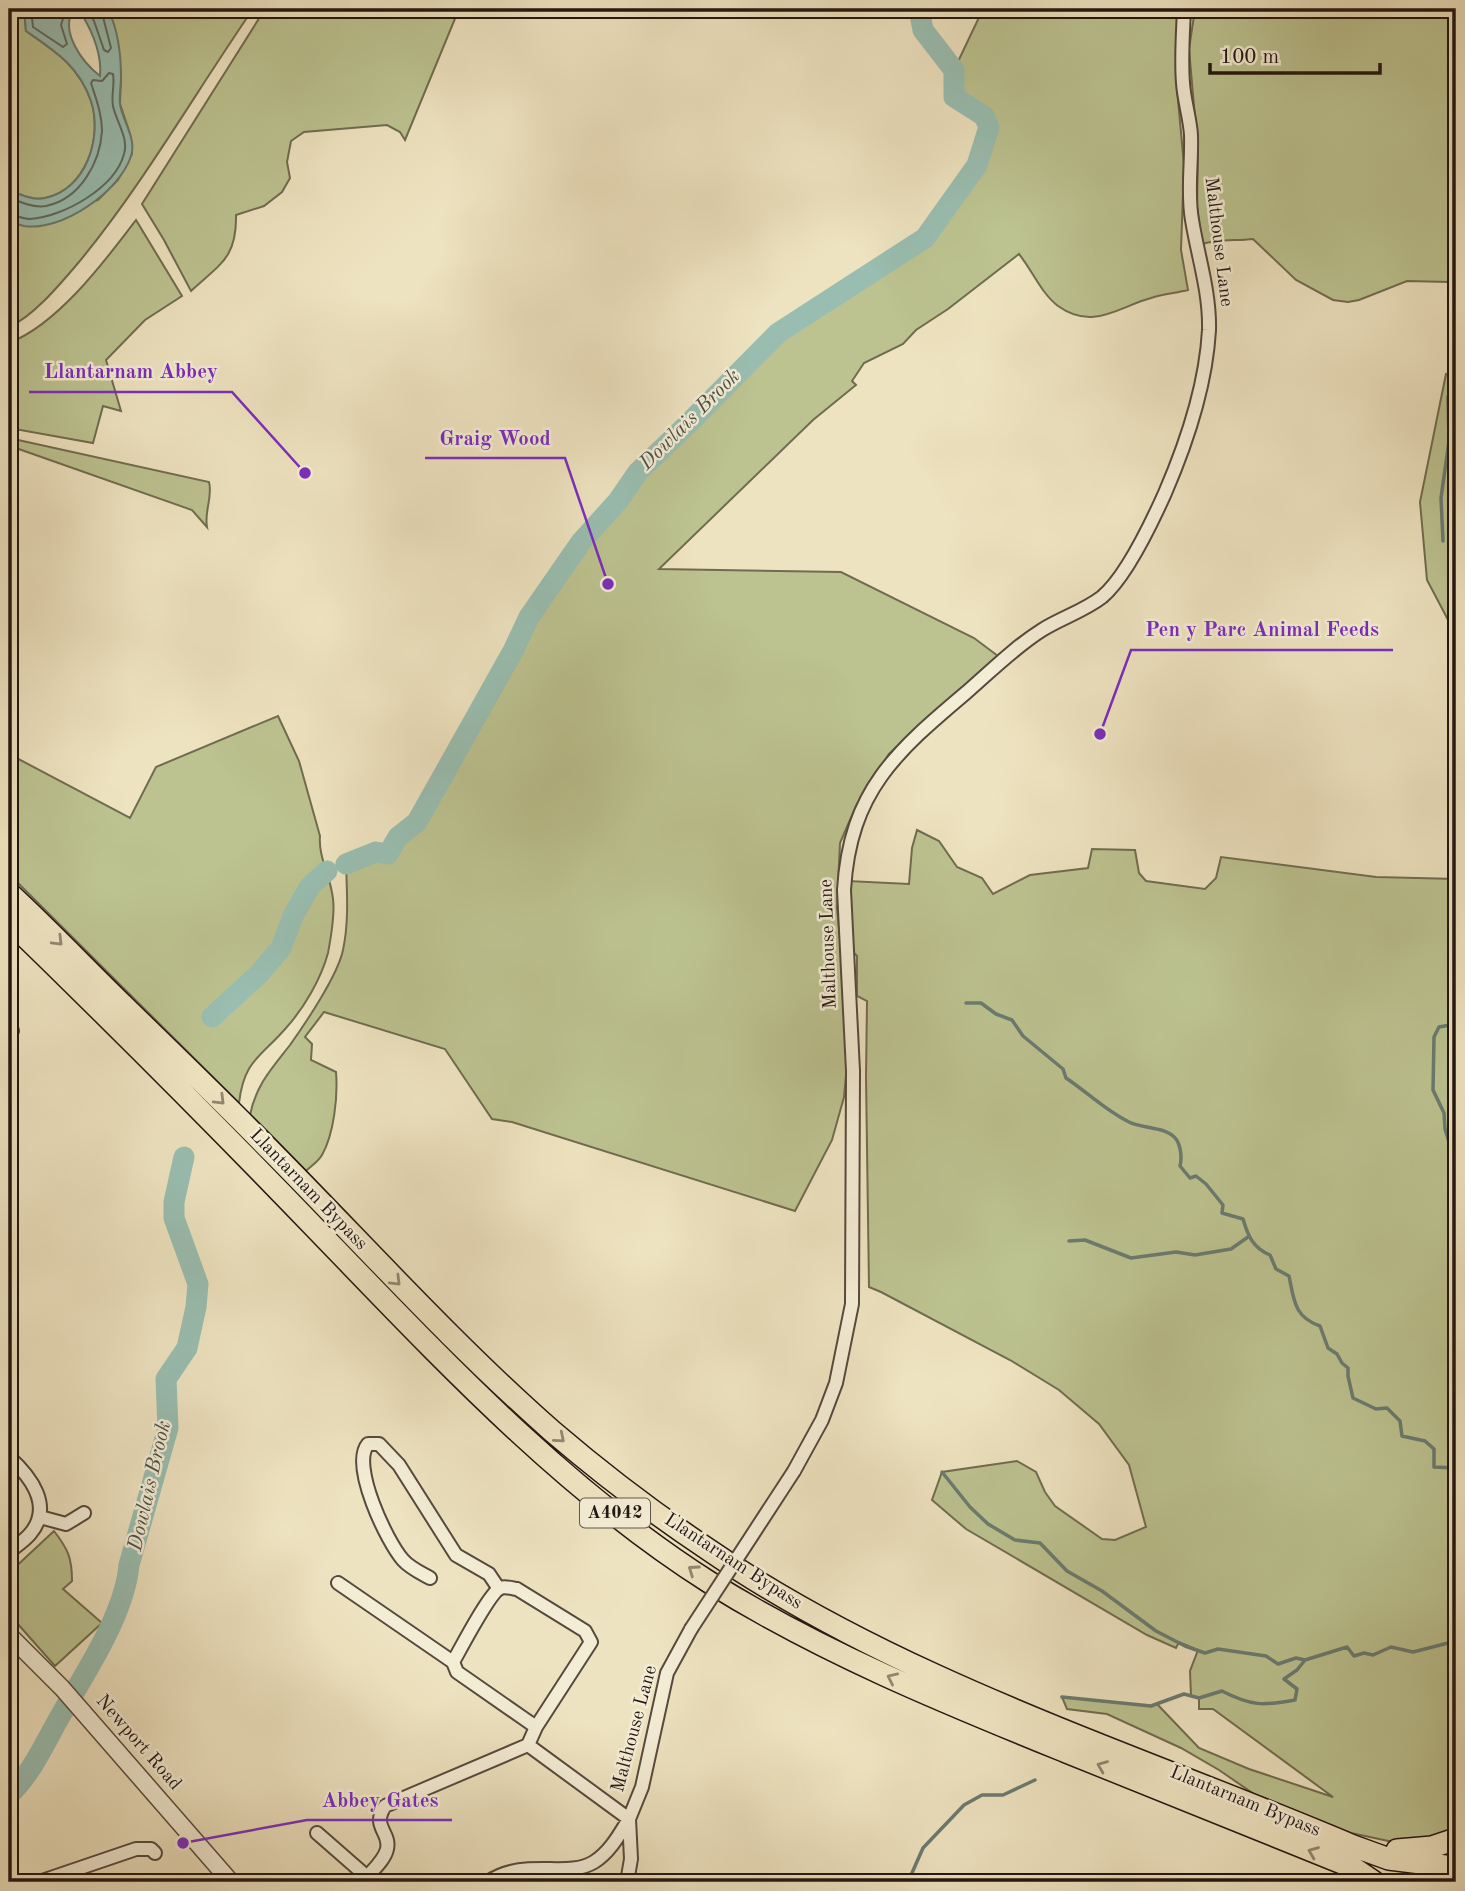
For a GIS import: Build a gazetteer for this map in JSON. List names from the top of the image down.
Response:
{
  "streets": {
    "highway": ["Llantarnam Bypass", "A4042"],
    "street": ["Malthouse Lane", "Newport Road"]
  },
  "crossings": [
    ["Llantarnam Bypass", "A4042"]
  ],
  "water": ["Dowlais Brook"],
  "places": [
    "Llantarnam Abbey",
    "Graig Wood",
    "Pen y Parc Animal Feeds",
    "Abbey Gates"
  ],
  "scale_bar": "100 m"
}
